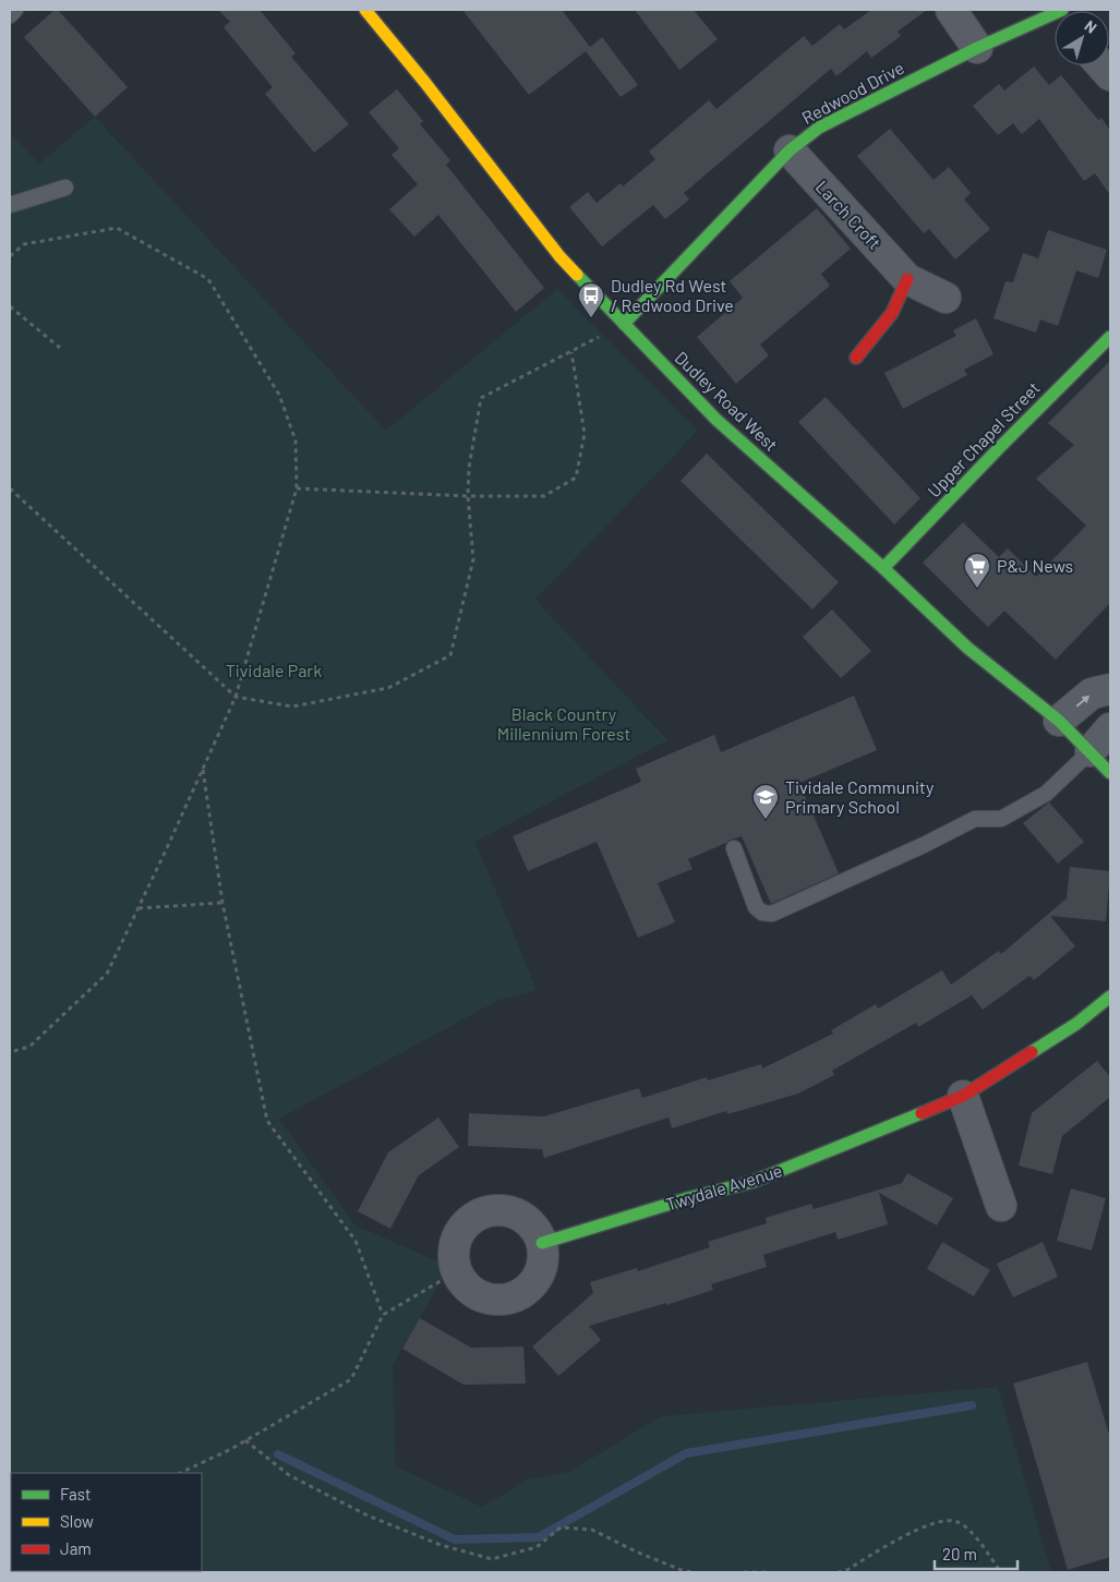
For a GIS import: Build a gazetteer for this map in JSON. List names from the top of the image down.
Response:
{
  "streets": {
    "street": [
      "Redwood Drive",
      "Larch Croft",
      "Dudley Road West",
      "Upper Chapel Street",
      "Twydale Avenue"
    ]
  },
  "crossings": [
    ["Redwood Drive", "Larch Croft"],
    ["Redwood Drive", "Dudley Road West"],
    ["Dudley Road West", "Upper Chapel Street"]
  ],
  "parks": ["Tividale Park", "Black Country Millennium Forest"],
  "places": {
    "bus stop": ["Dudley Rd West / Redwood Drive"],
    "supermarket": ["P&J News"],
    "school or university": ["Tividale Community Primary School"]
  },
  "legend": ["Fast", "Slow", "Jam"],
  "scale_bar": "20 m",
  "north": "top right"
}
